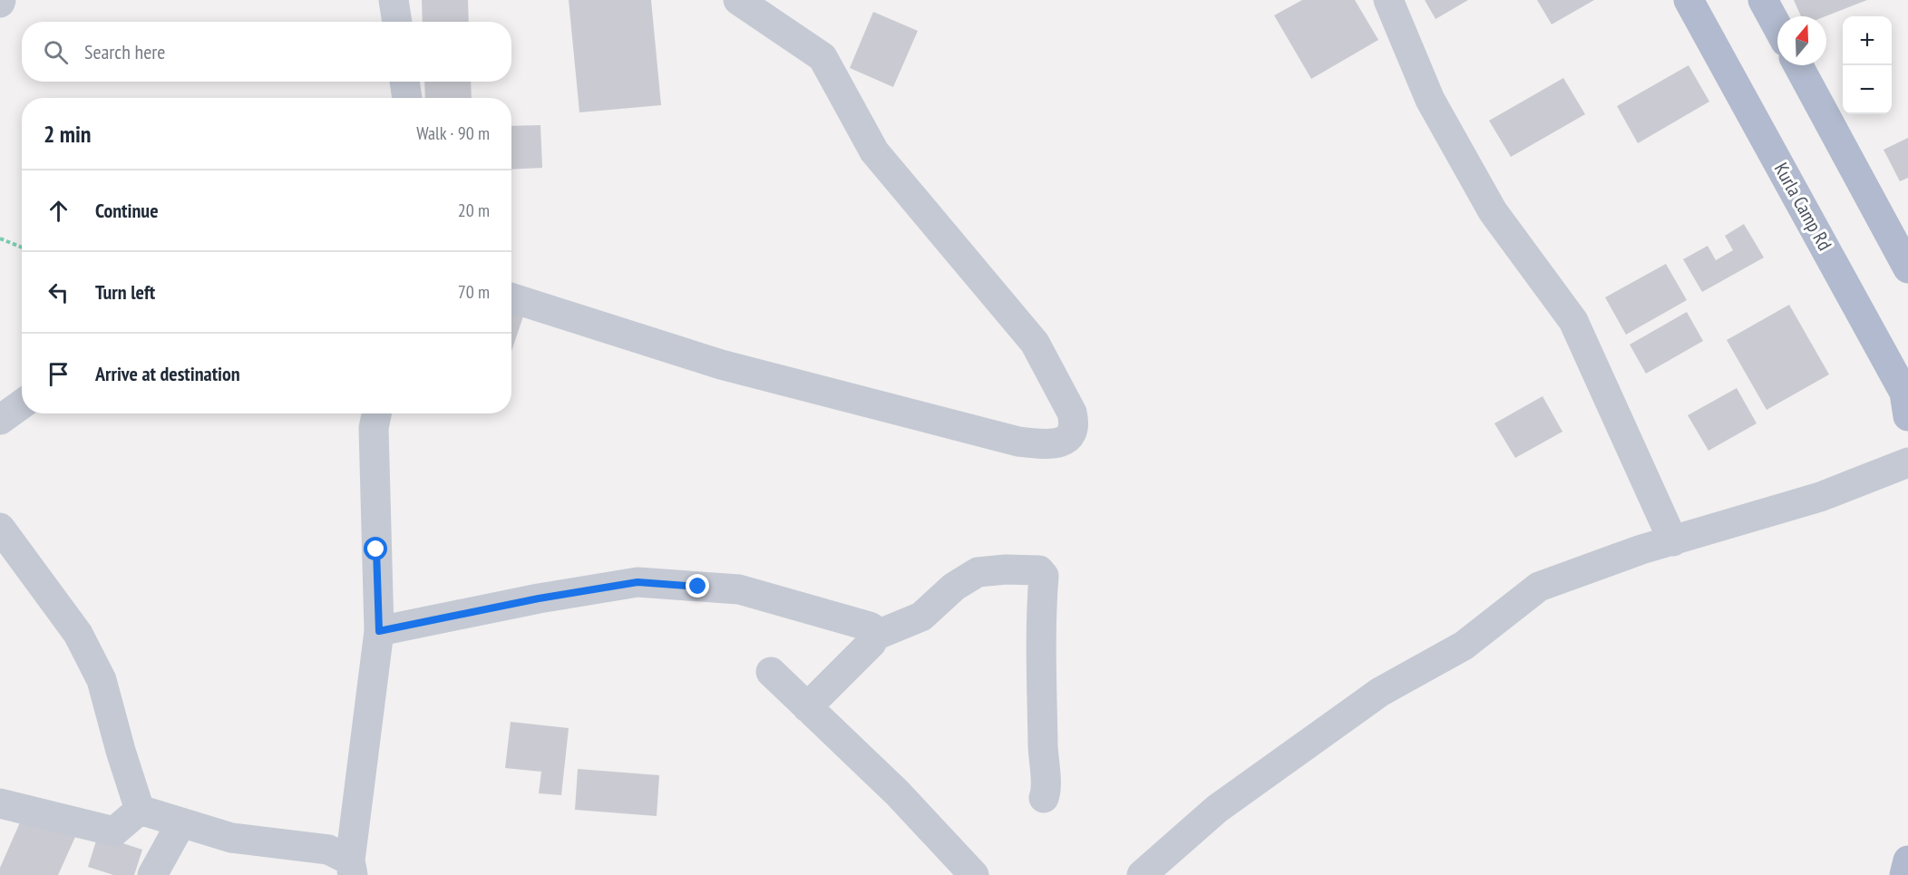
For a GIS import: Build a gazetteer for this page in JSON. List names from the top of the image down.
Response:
{
  "streets": {
    "main road": ["Kurla Camp Rd"]
  },
  "north": "top",
  "page": {
    "map_buttons": ["+", "−"],
    "search": "Search here",
    "heading": ["2 min", "Walk · 90 m"],
    "list": [
      ["Continue", "20 m"],
      ["Turn left", "70 m"],
      "Arrive at destination"
    ]
  }
}
